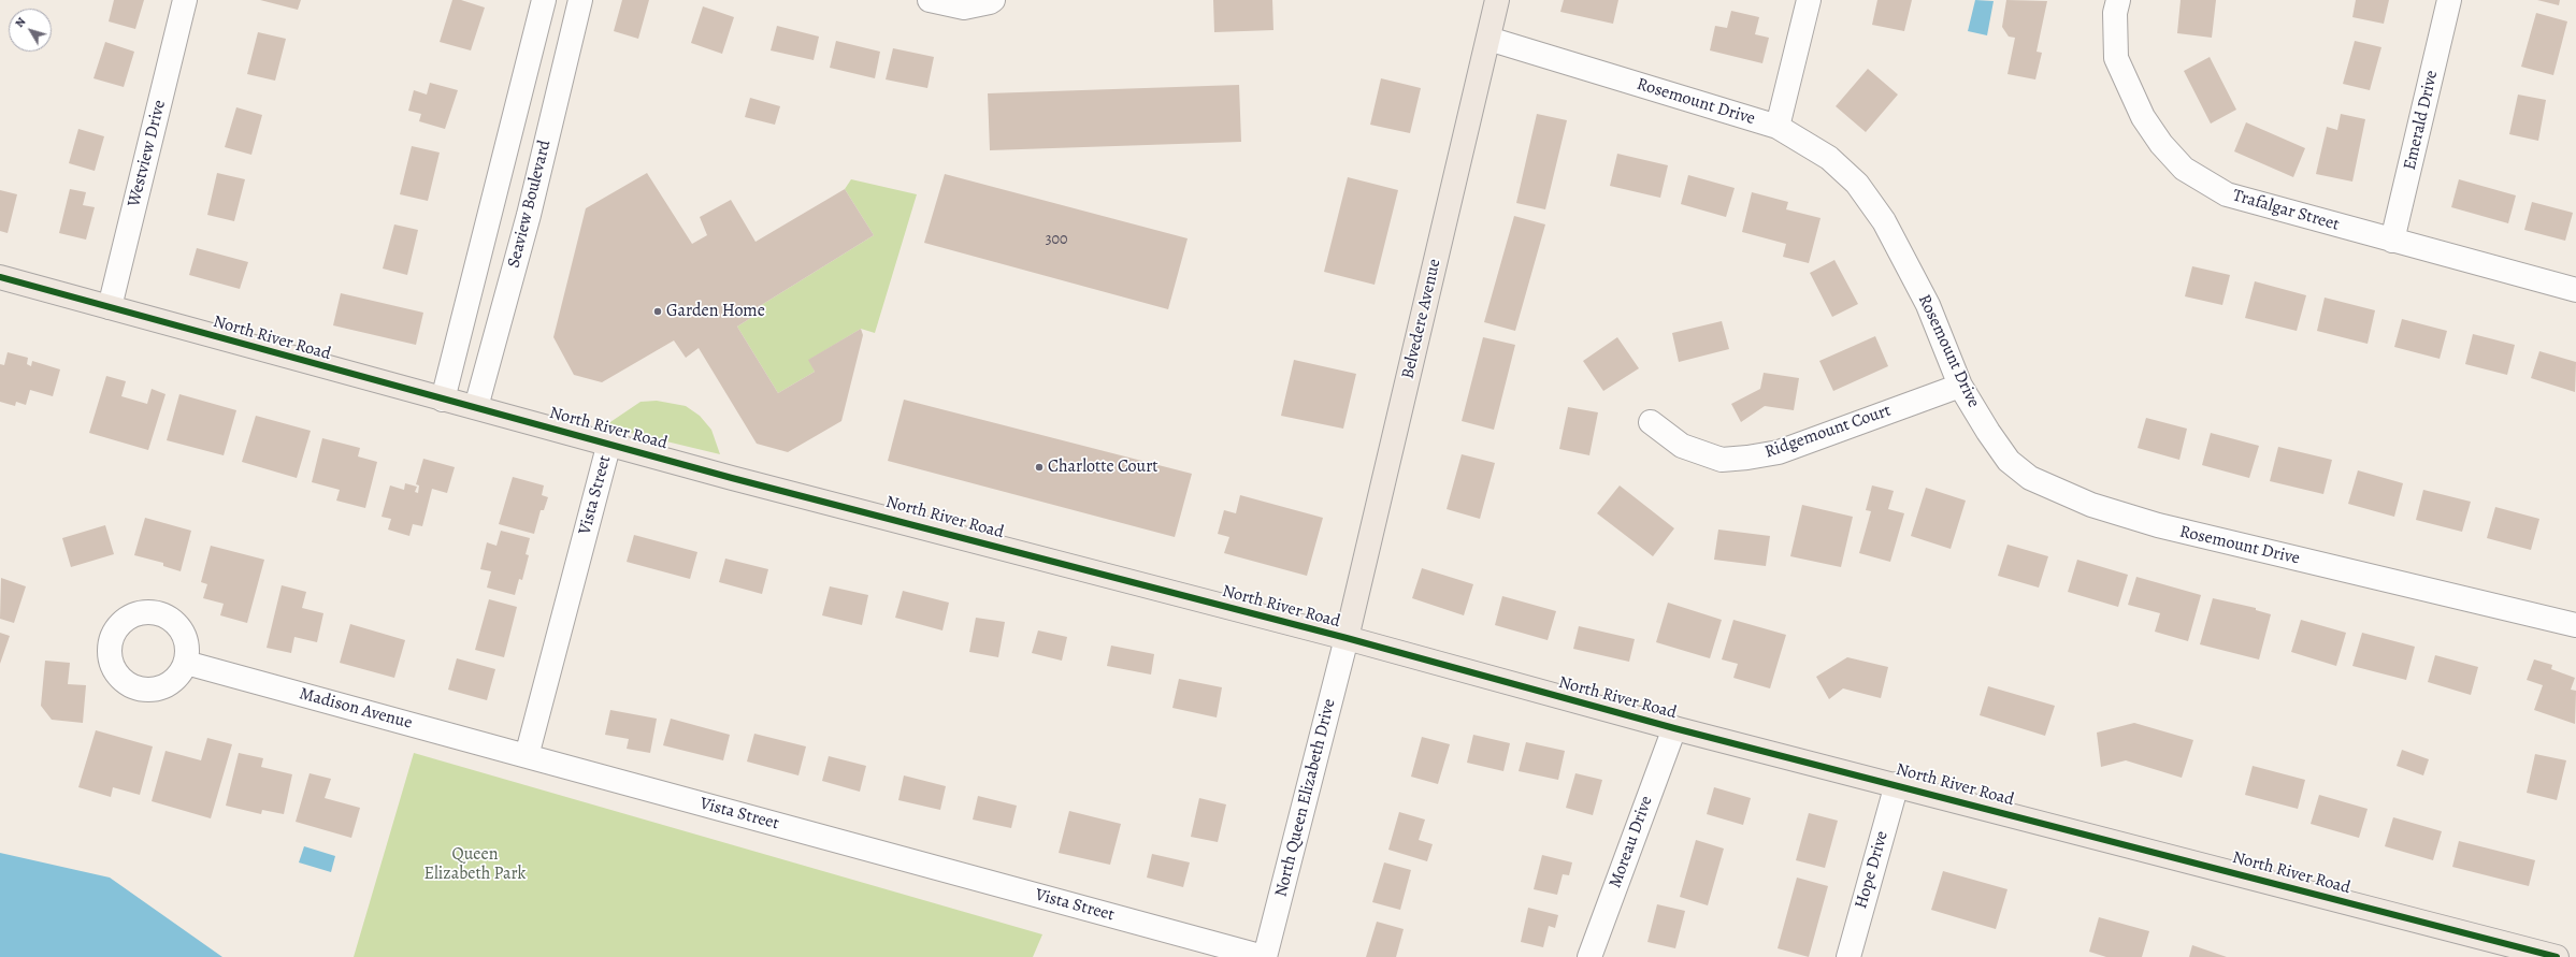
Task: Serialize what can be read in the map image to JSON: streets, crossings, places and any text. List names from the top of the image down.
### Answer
{
  "streets": {
    "main road": ["Belvedere Avenue", "North River Road"],
    "street": [
      "Rosemount Drive",
      "Emerald Drive",
      "Westview Drive",
      "Seaview Boulevard",
      "Trafalgar Street",
      "Ridgemount Court",
      "Vista Street",
      "Madison Avenue",
      "North Queen Elizabeth Drive",
      "Moreau Drive",
      "Hope Drive"
    ]
  },
  "crossings": [
    ["Rosemount Drive", "Belvedere Avenue"],
    ["Rosemount Drive", "Ridgemount Court"],
    ["Emerald Drive", "Trafalgar Street"],
    ["Westview Drive", "North River Road"],
    ["Seaview Boulevard", "North River Road"],
    ["Belvedere Avenue", "North River Road"],
    ["Belvedere Avenue", "North Queen Elizabeth Drive"],
    ["North River Road", "Vista Street"],
    ["North River Road", "North Queen Elizabeth Drive"],
    ["North River Road", "Moreau Drive"],
    ["North River Road", "Hope Drive"],
    ["Vista Street", "Madison Avenue"],
    ["Vista Street", "North Queen Elizabeth Drive"]
  ],
  "parks": ["Queen Elizabeth Park"],
  "places": ["Garden Home", "Charlotte Court"],
  "house_numbers": ["300"],
  "north": "top left"
}
